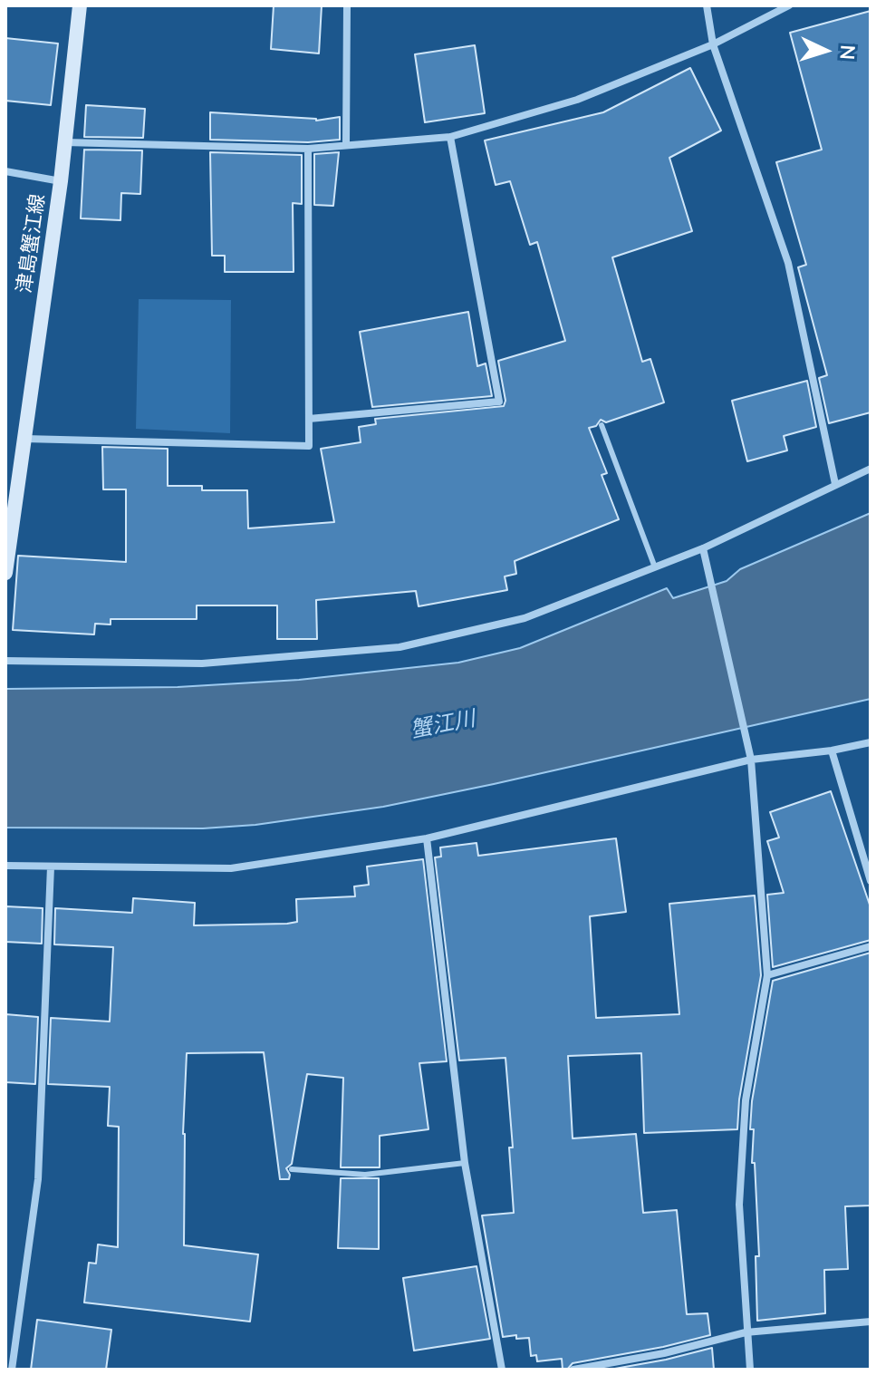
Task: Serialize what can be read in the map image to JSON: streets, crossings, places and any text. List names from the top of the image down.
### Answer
{
  "streets": {
    "main road": ["津島蟹江線"]
  },
  "water": ["蟹江川"],
  "north": "right"
}
